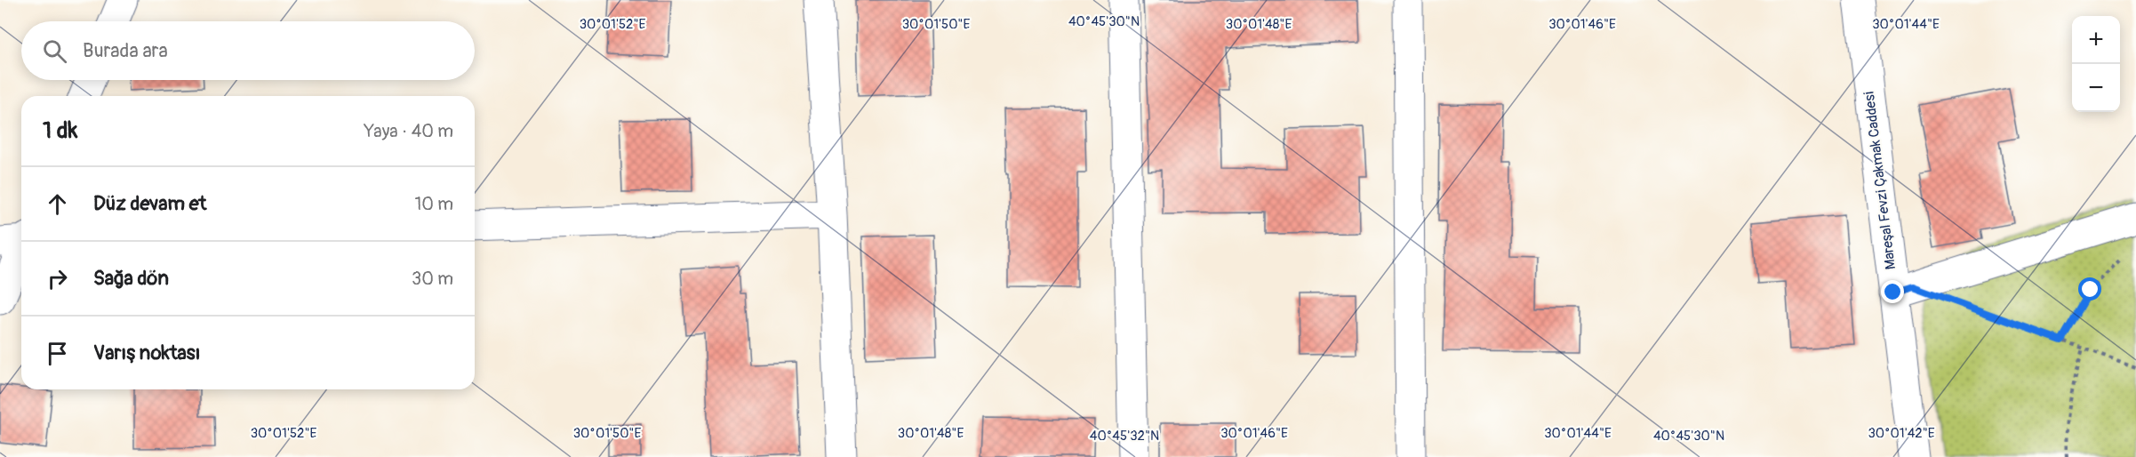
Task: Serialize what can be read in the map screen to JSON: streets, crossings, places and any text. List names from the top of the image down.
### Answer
{
  "streets": {
    "street": ["Mareşal Fevzi Çakmak Caddesi"]
  },
  "page": {
    "map_buttons": ["+", "−"],
    "search": "Burada ara",
    "heading": ["1 dk", "Yaya · 40 m"],
    "list": [
      ["Düz devam et", "10 m"],
      ["Sağa dön", "30 m"],
      "Varış noktası"
    ]
  },
  "coordinates": [
    "40°45'30\"N",
    "30°01'52\"E",
    "30°01'50\"E",
    "30°01'48\"E",
    "30°01'46\"E",
    "30°01'44\"E",
    "30°01'42\"E",
    "40°45'32\"N"
  ]
}
